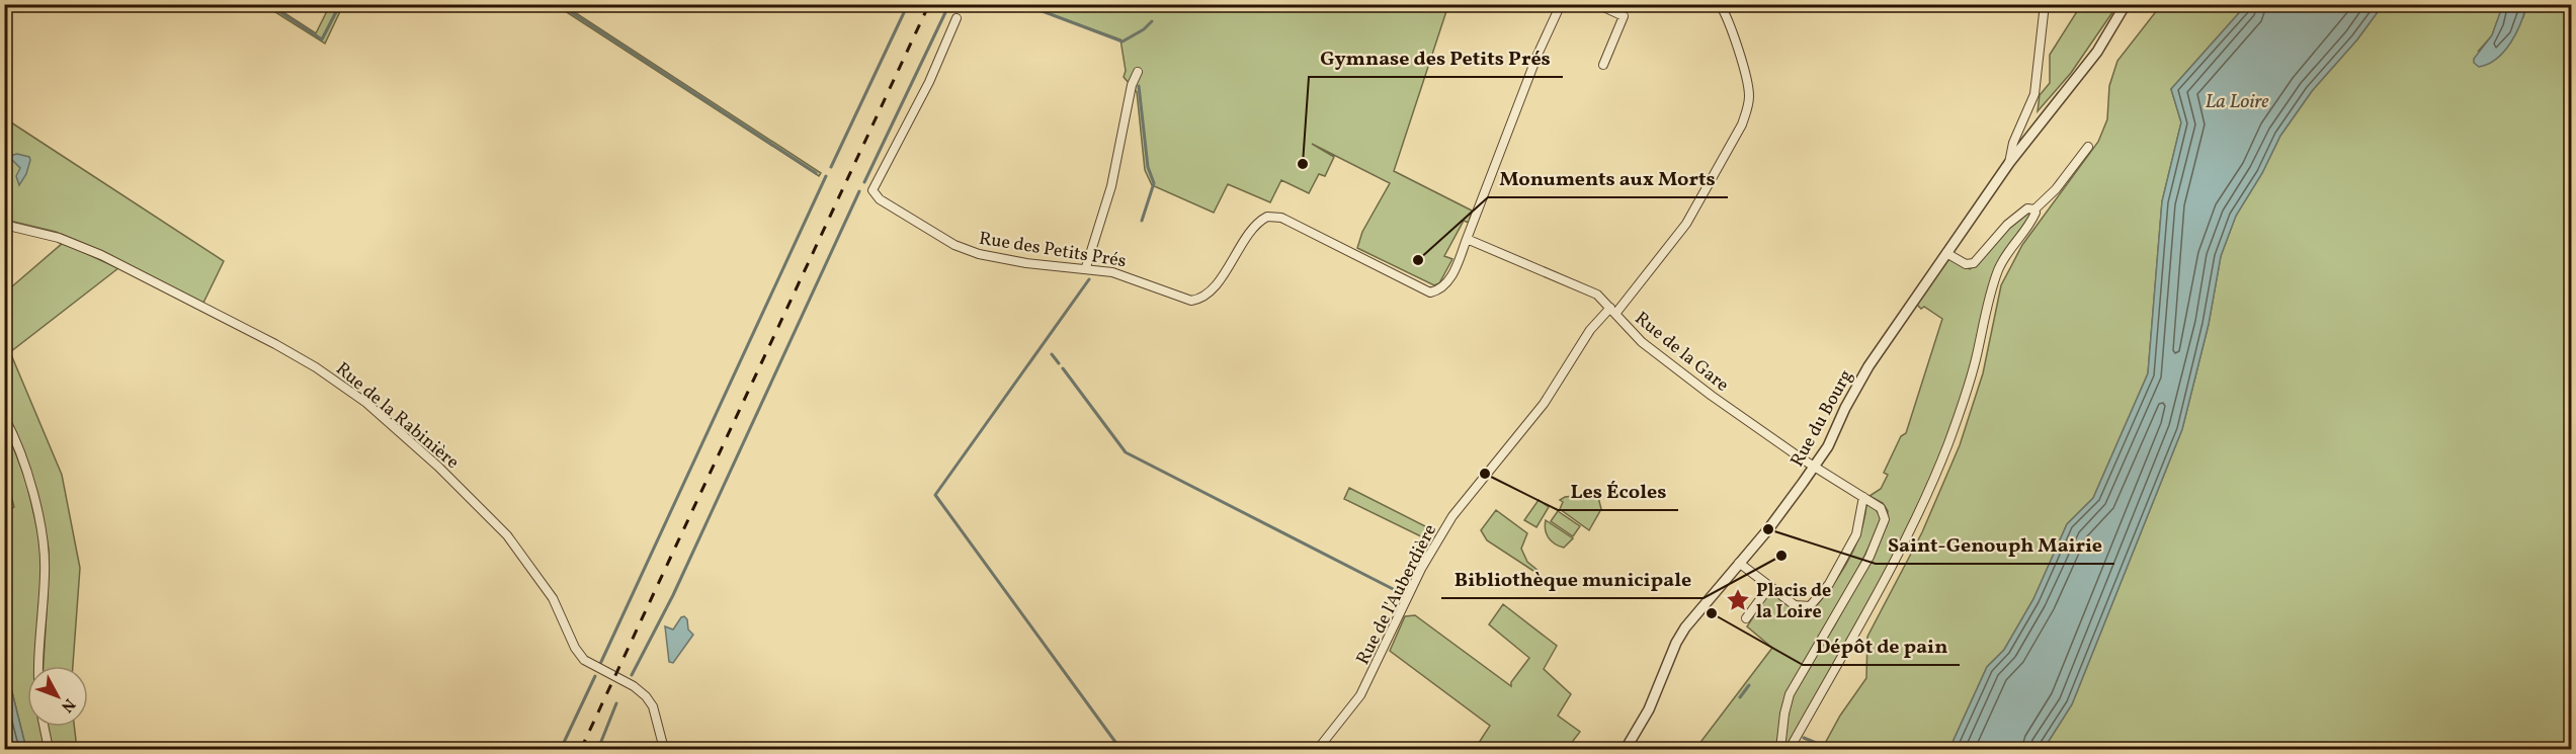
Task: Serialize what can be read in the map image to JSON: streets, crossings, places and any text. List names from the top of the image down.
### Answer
{
  "streets": {
    "street": [
      "Rue des Petits Prés",
      "Rue de la Gare",
      "Rue de la Rabinière",
      "Rue du Bourg",
      "Rue de l'Auberdière"
    ]
  },
  "crossings": [
    ["Rue de la Gare", "Rue du Bourg"],
    ["Rue de la Gare", "Rue de l'Auberdière"]
  ],
  "water": ["La Loire"],
  "places": {
    "other": [
      "Gymnase des Petits Prés",
      "Monuments aux Morts",
      "Les Écoles",
      "Saint-Genouph Mairie",
      "Bibliothèque municipale",
      "Dépôt de pain"
    ],
    "place": ["Placis de la Loire"]
  },
  "north": "bottom right"
}
